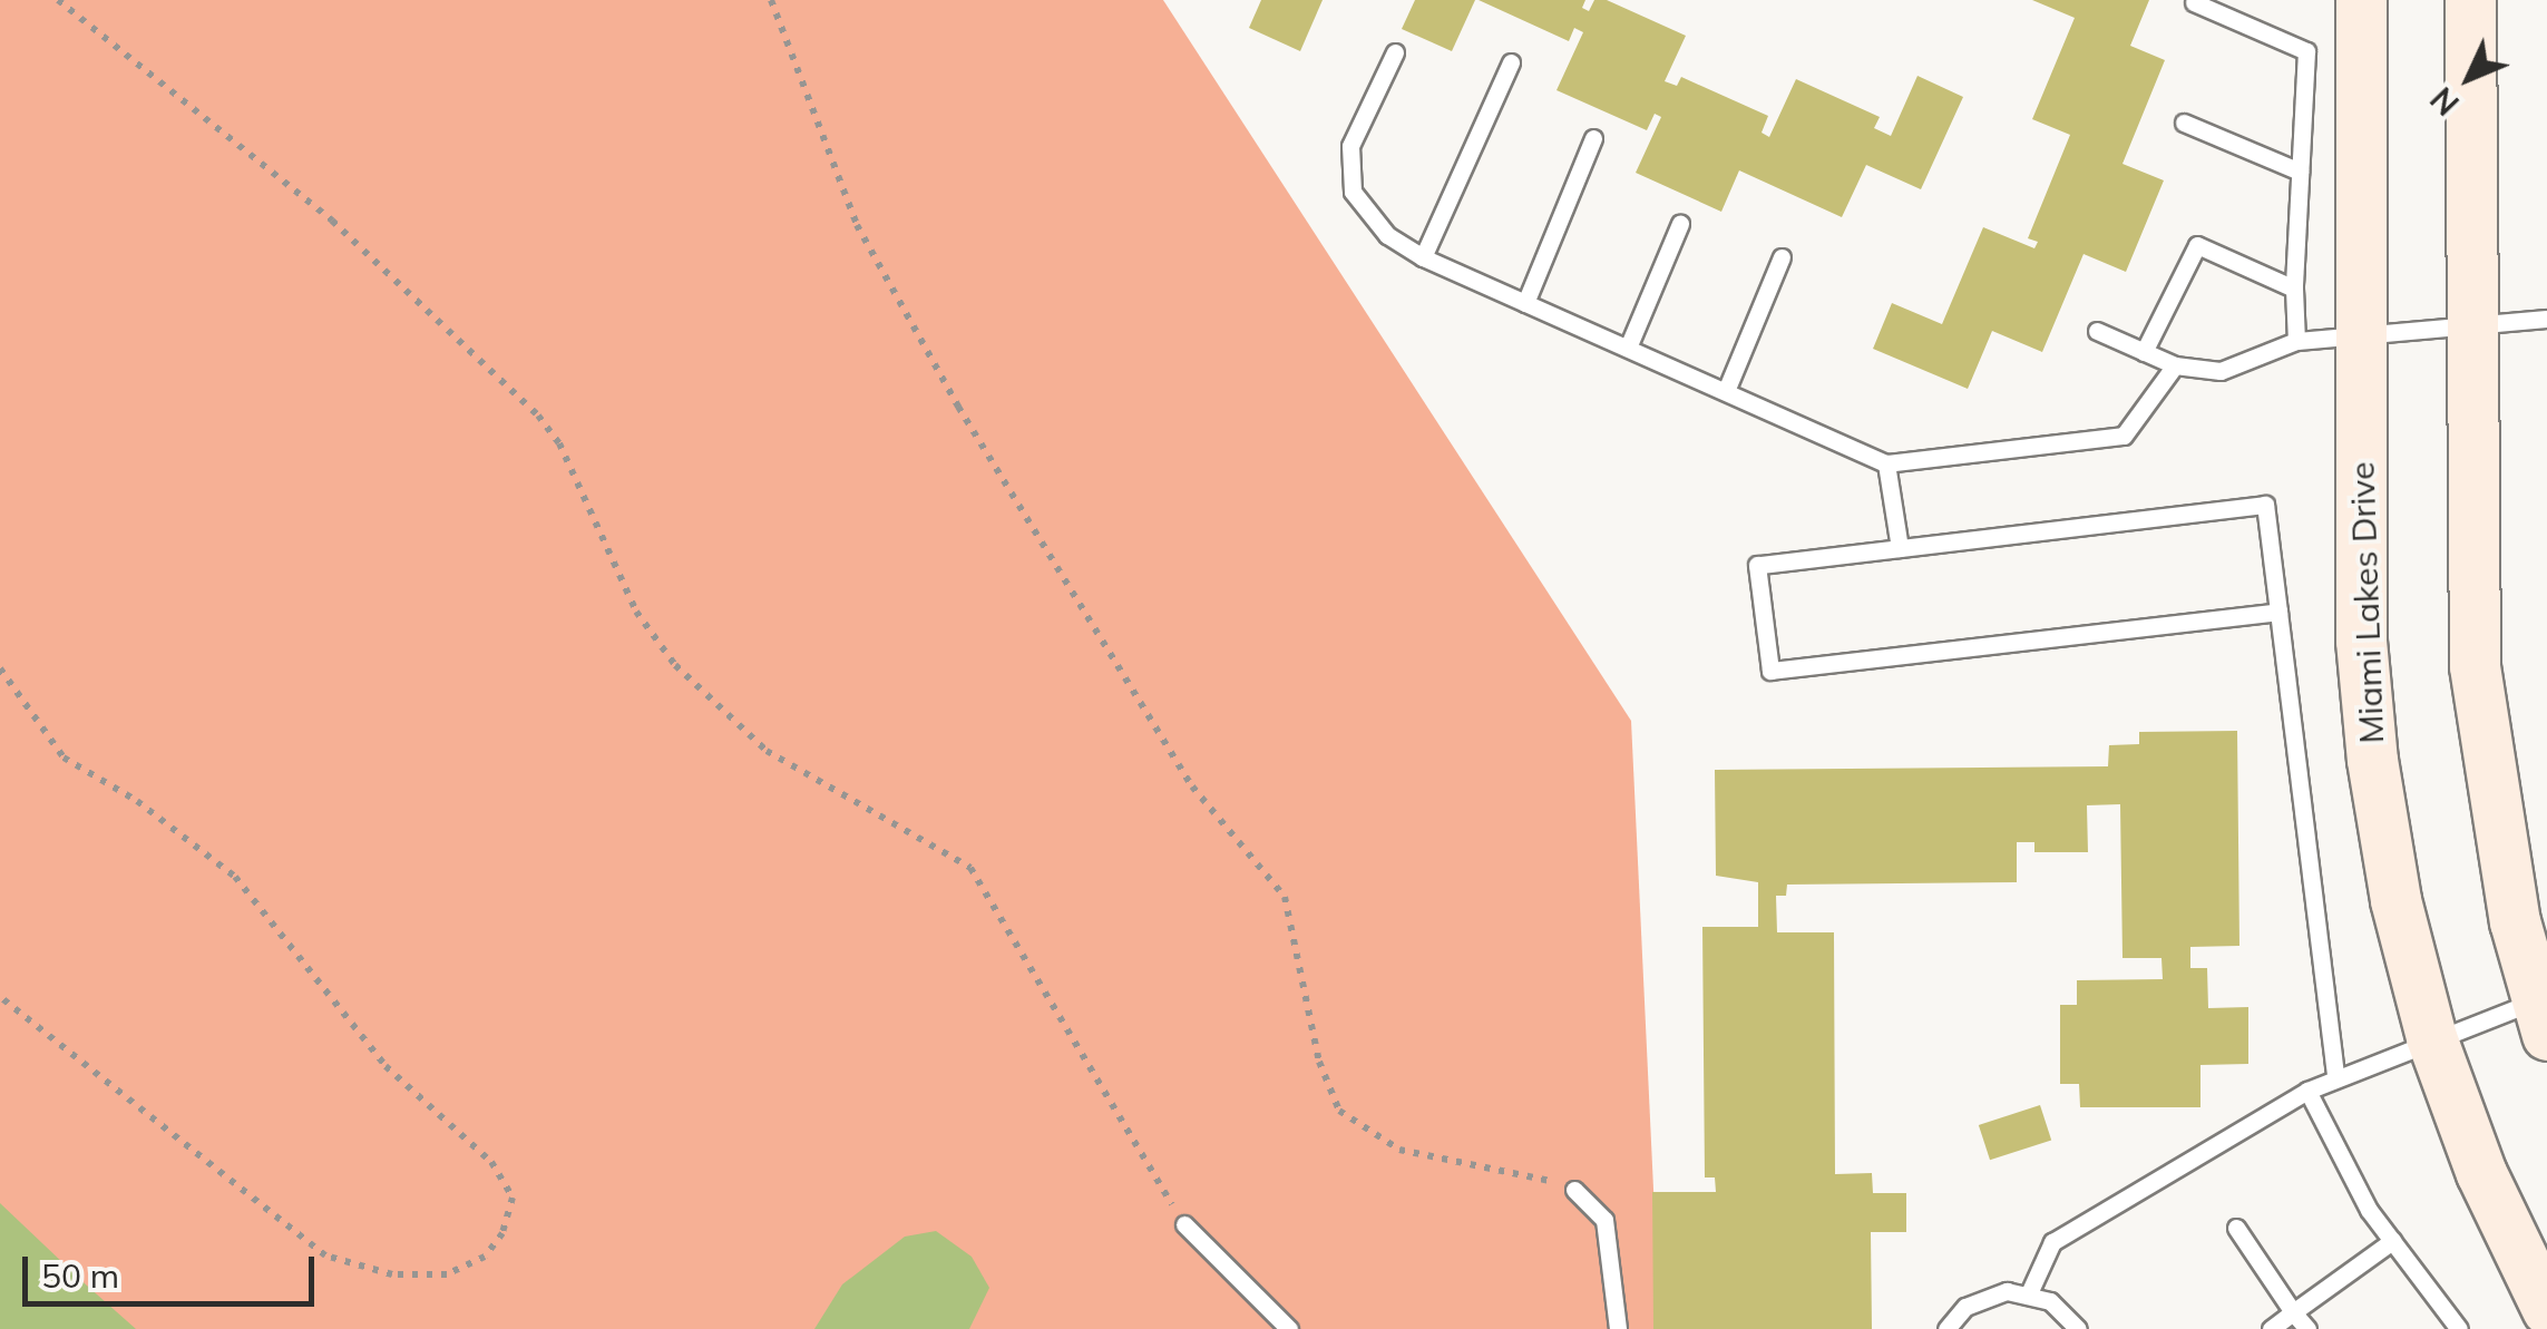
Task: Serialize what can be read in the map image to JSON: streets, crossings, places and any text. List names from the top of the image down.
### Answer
{
  "streets": {
    "main road": ["Miami Lakes Drive"]
  },
  "scale_bar": "50 m",
  "north": "bottom left"
}
